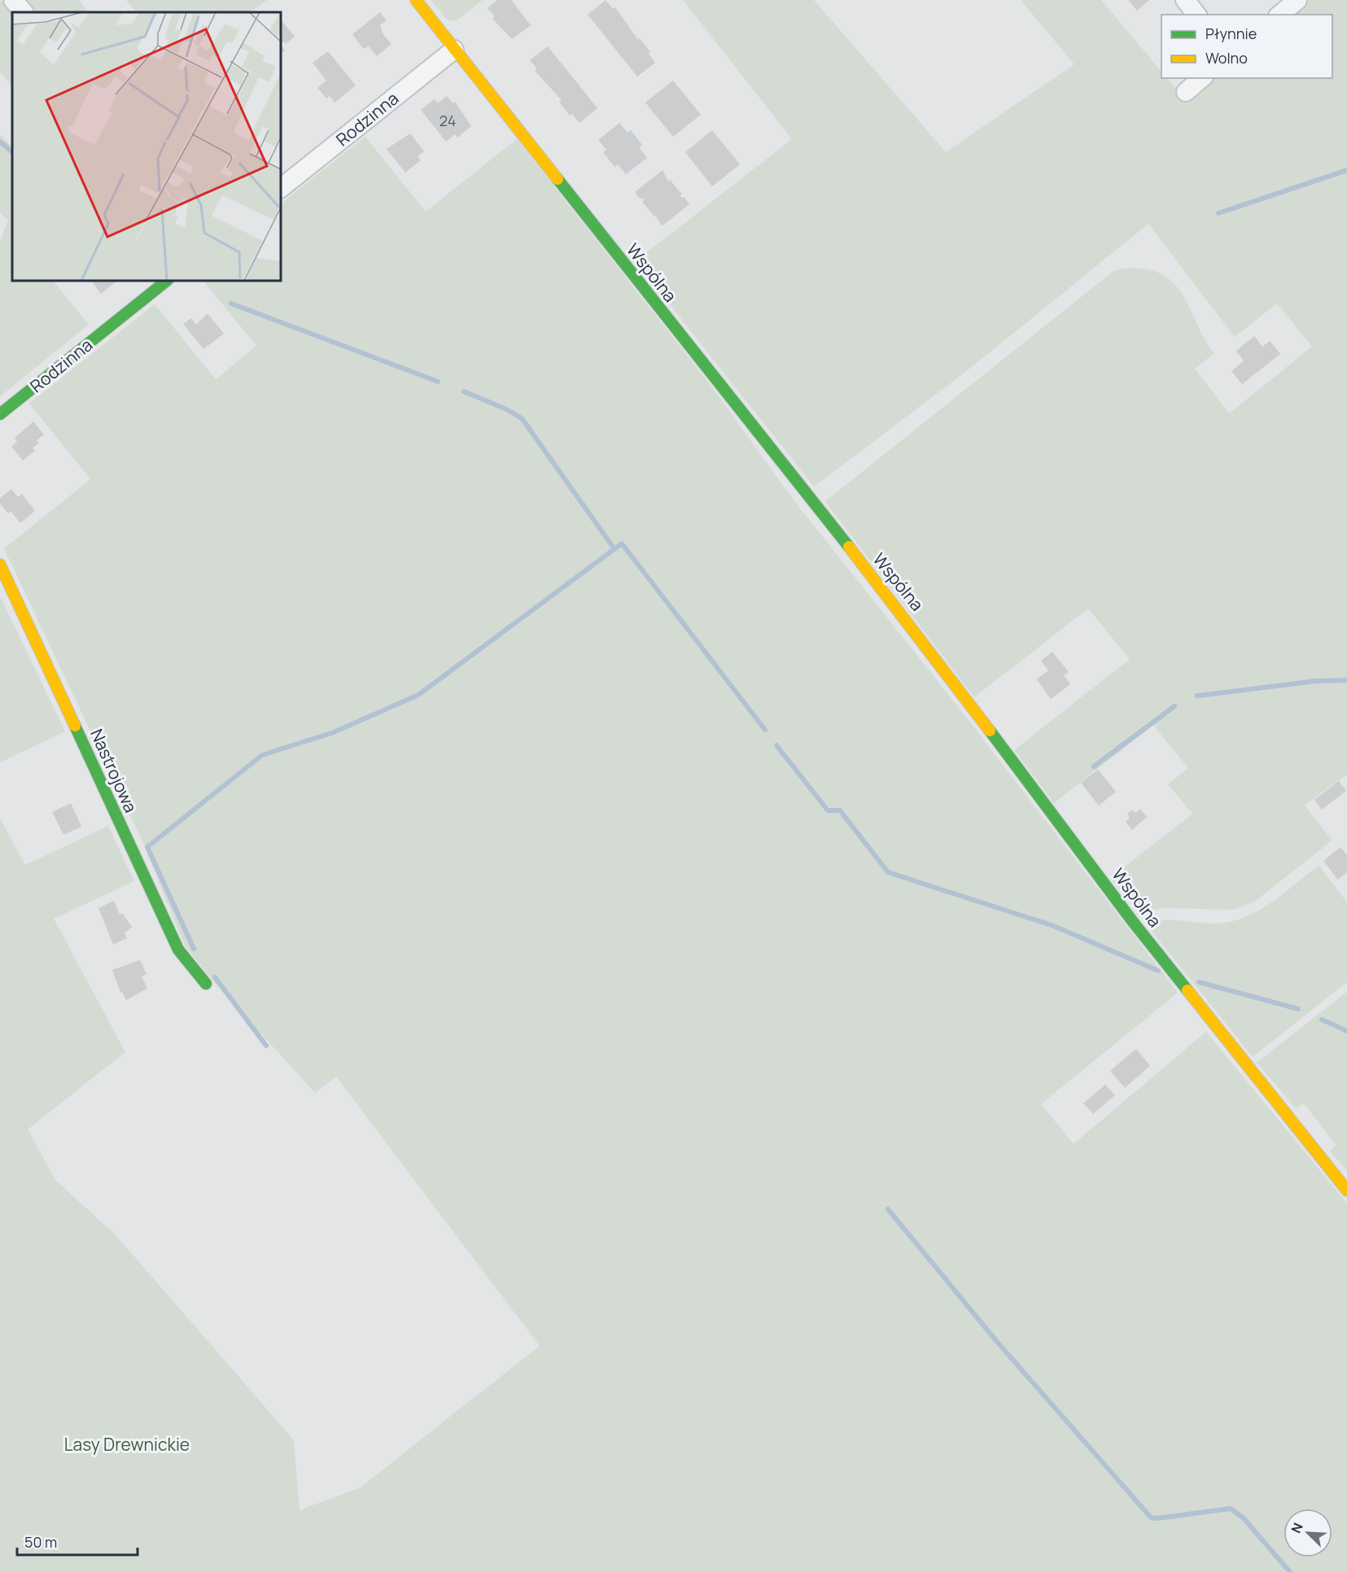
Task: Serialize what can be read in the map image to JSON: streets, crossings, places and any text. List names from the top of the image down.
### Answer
{
  "streets": {
    "street": ["Rodzinna", "Wspólna", "Nastrojowa"]
  },
  "crossings": [
    ["Rodzinna", "Wspólna"]
  ],
  "parks": ["Lasy Drewnickie"],
  "house_numbers": ["24"],
  "legend": ["Płynnie", "Wolno"],
  "scale_bar": "50 m",
  "north": "top left"
}
